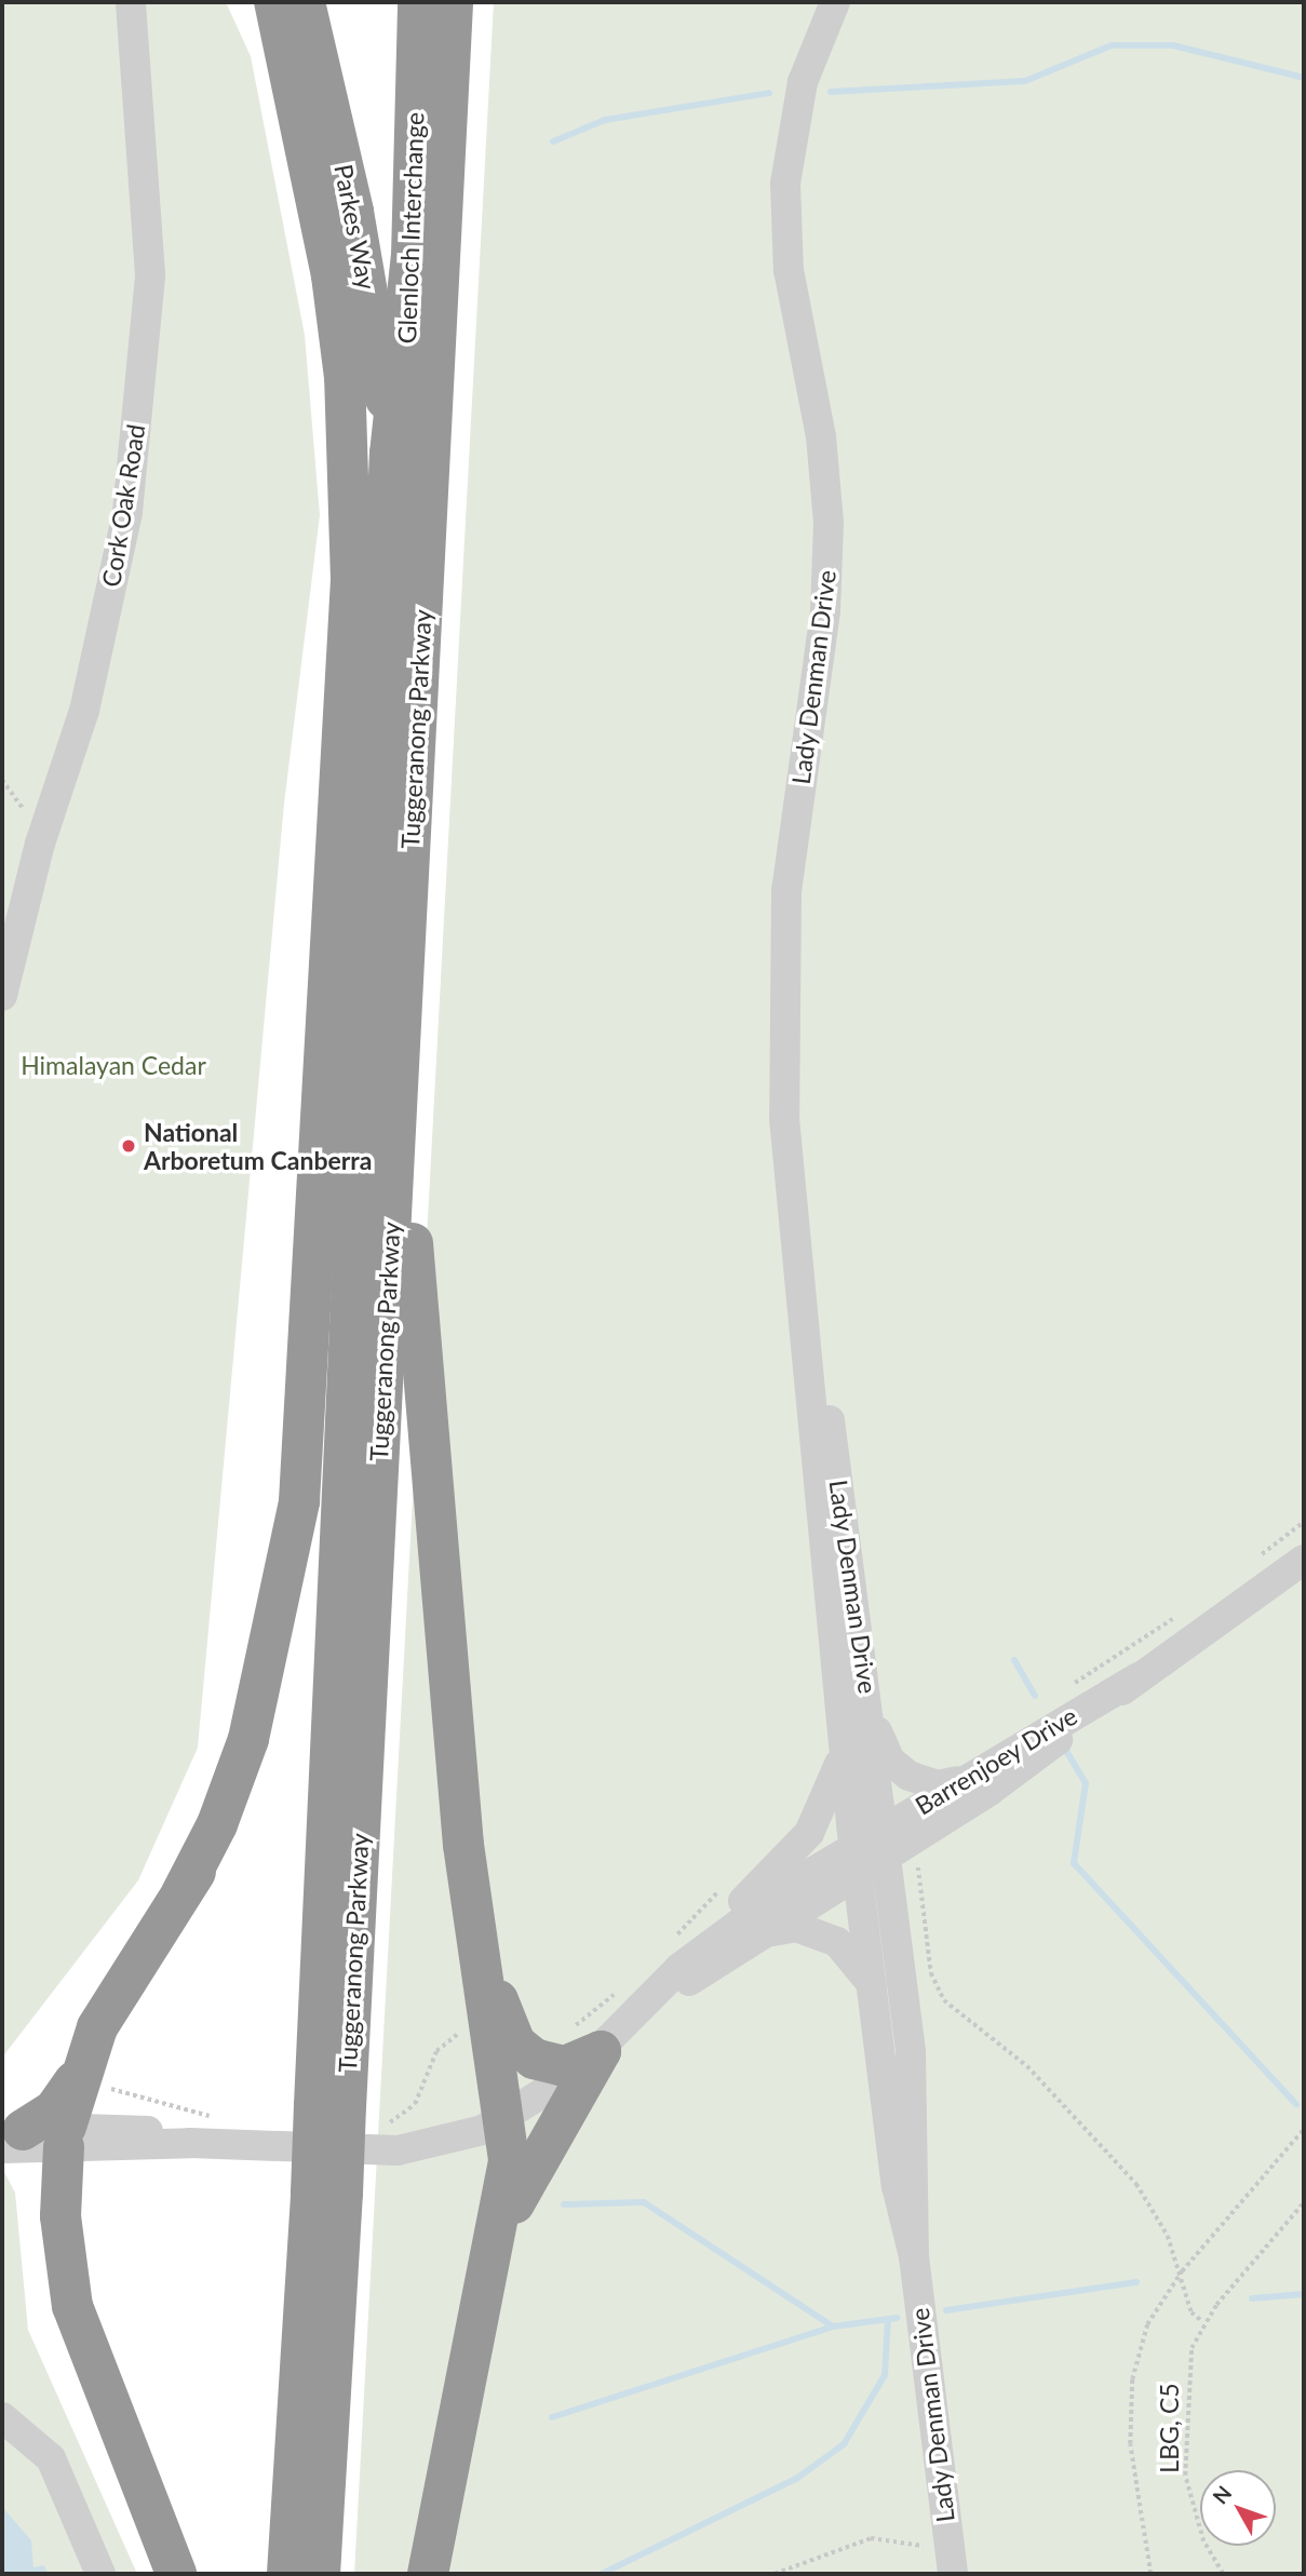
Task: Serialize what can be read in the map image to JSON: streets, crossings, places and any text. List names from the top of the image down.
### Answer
{
  "streets": {
    "highway": ["Parkes Way", "Glenloch Interchange", "Tuggeranong Parkway"],
    "street": ["Cork Oak Road", "Lady Denman Drive", "Barrenjoey Drive"],
    "path": ["LBG, C5"]
  },
  "crossings": [
    ["Parkes Way", "Glenloch Interchange"],
    ["Parkes Way", "Tuggeranong Parkway"],
    ["Glenloch Interchange", "Tuggeranong Parkway"],
    ["Lady Denman Drive", "Barrenjoey Drive"]
  ],
  "parks": ["Himalayan Cedar"],
  "places": ["National Arboretum Canberra"],
  "north": "top left"
}
